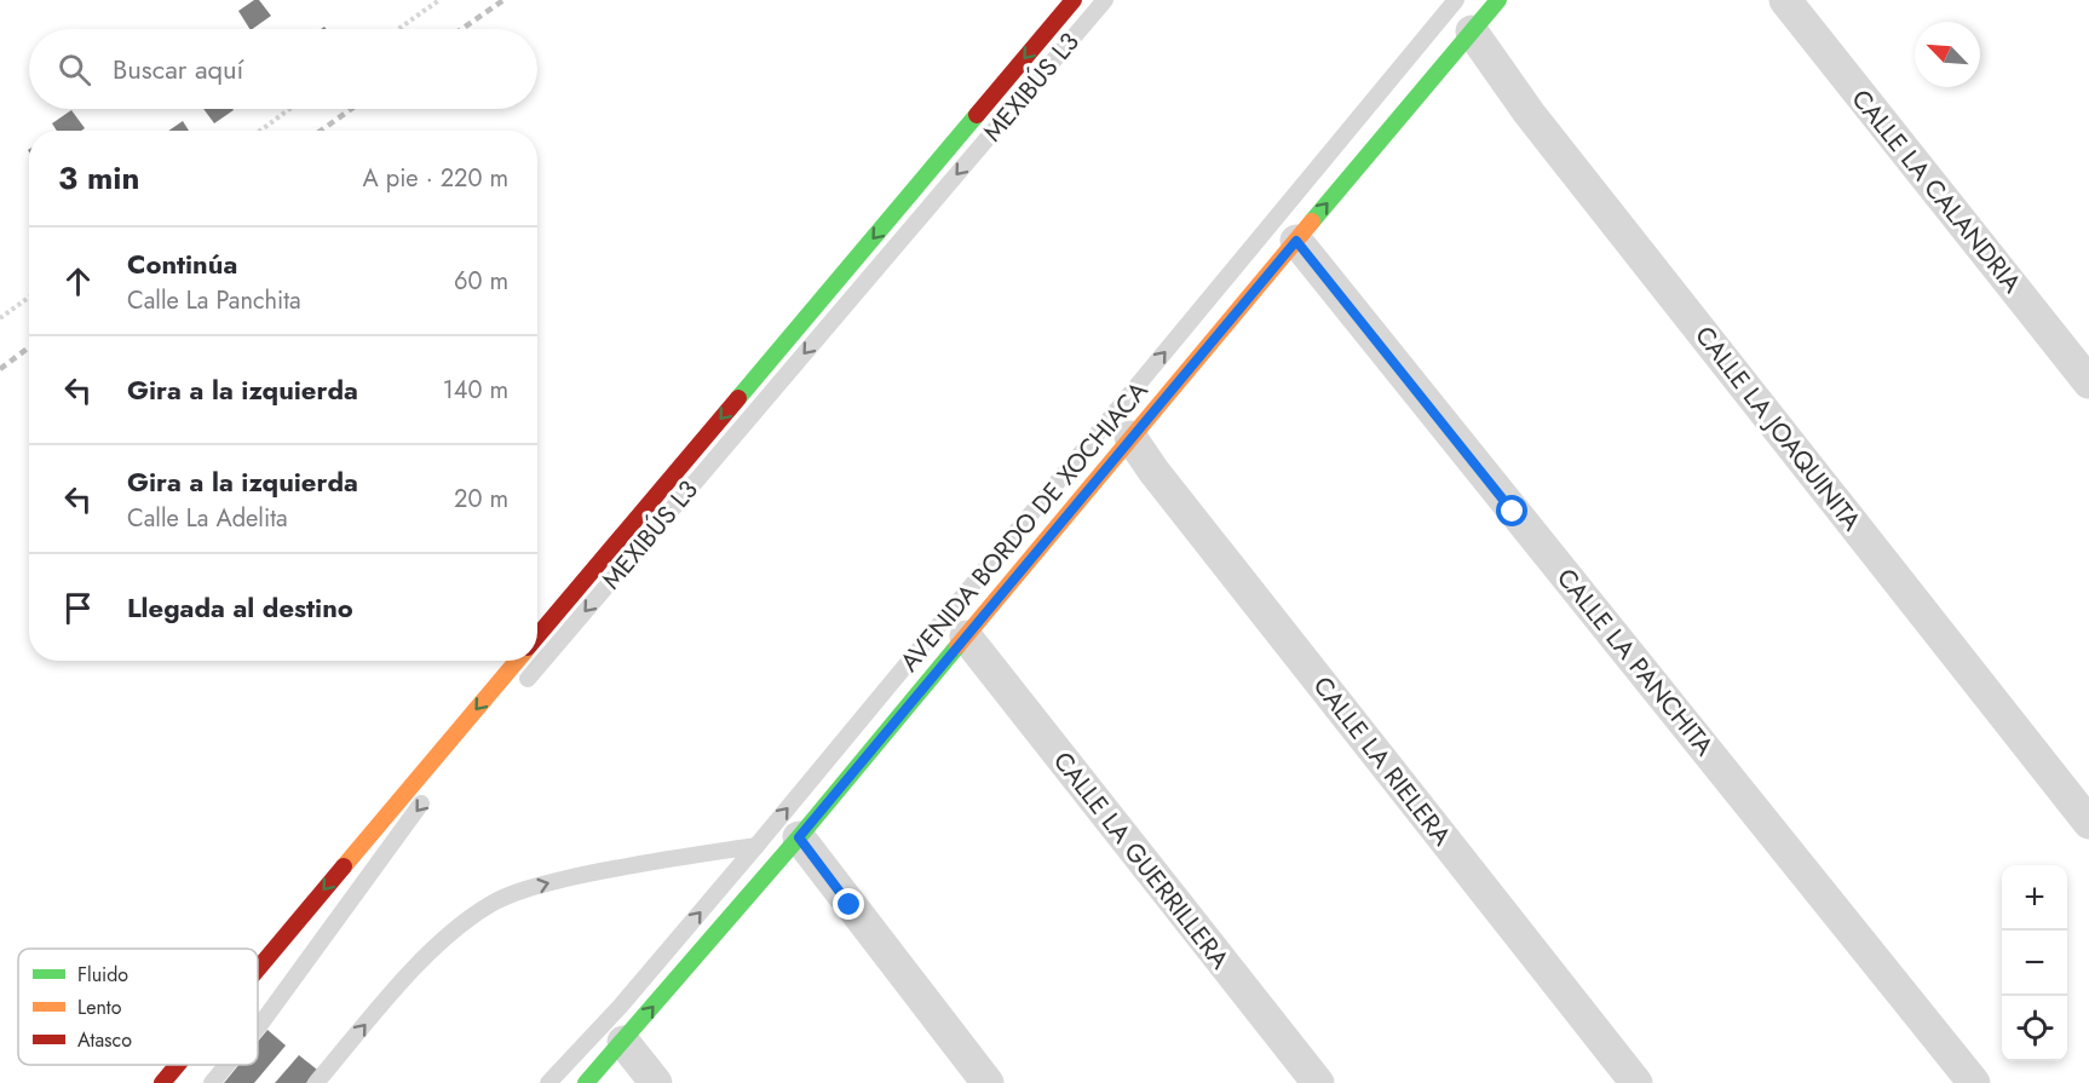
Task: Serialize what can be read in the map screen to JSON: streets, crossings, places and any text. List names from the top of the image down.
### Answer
{
  "streets": {
    "main road": ["AVENIDA BORDO DE XOCHIACA"],
    "street": [
      "CALLE LA CALANDRIA",
      "CALLE LA JOAQUINITA",
      "CALLE LA PANCHITA",
      "CALLE LA RIELERA",
      "CALLE LA GUERRILLERA"
    ],
    "lane": ["MEXIBÚS L3"]
  },
  "crossings": [
    ["CALLE LA JOAQUINITA", "AVENIDA BORDO DE XOCHIACA"],
    ["AVENIDA BORDO DE XOCHIACA", "CALLE LA PANCHITA"],
    ["AVENIDA BORDO DE XOCHIACA", "CALLE LA RIELERA"],
    ["AVENIDA BORDO DE XOCHIACA", "CALLE LA GUERRILLERA"]
  ],
  "one_way": ["MEXIBÚS L3", "AVENIDA BORDO DE XOCHIACA"],
  "legend": ["Fluido", "Lento", "Atasco"],
  "north": "top left",
  "page": {
    "search": "Buscar aquí",
    "heading": ["3 min", "A pie · 220 m"],
    "list": [
      ["Continúa", "Calle La Panchita", "60 m"],
      ["Gira a la izquierda", "140 m"],
      ["Gira a la izquierda", "Calle La Adelita", "20 m"],
      "Llegada al destino"
    ],
    "map_buttons": ["+", "−"]
  }
}
